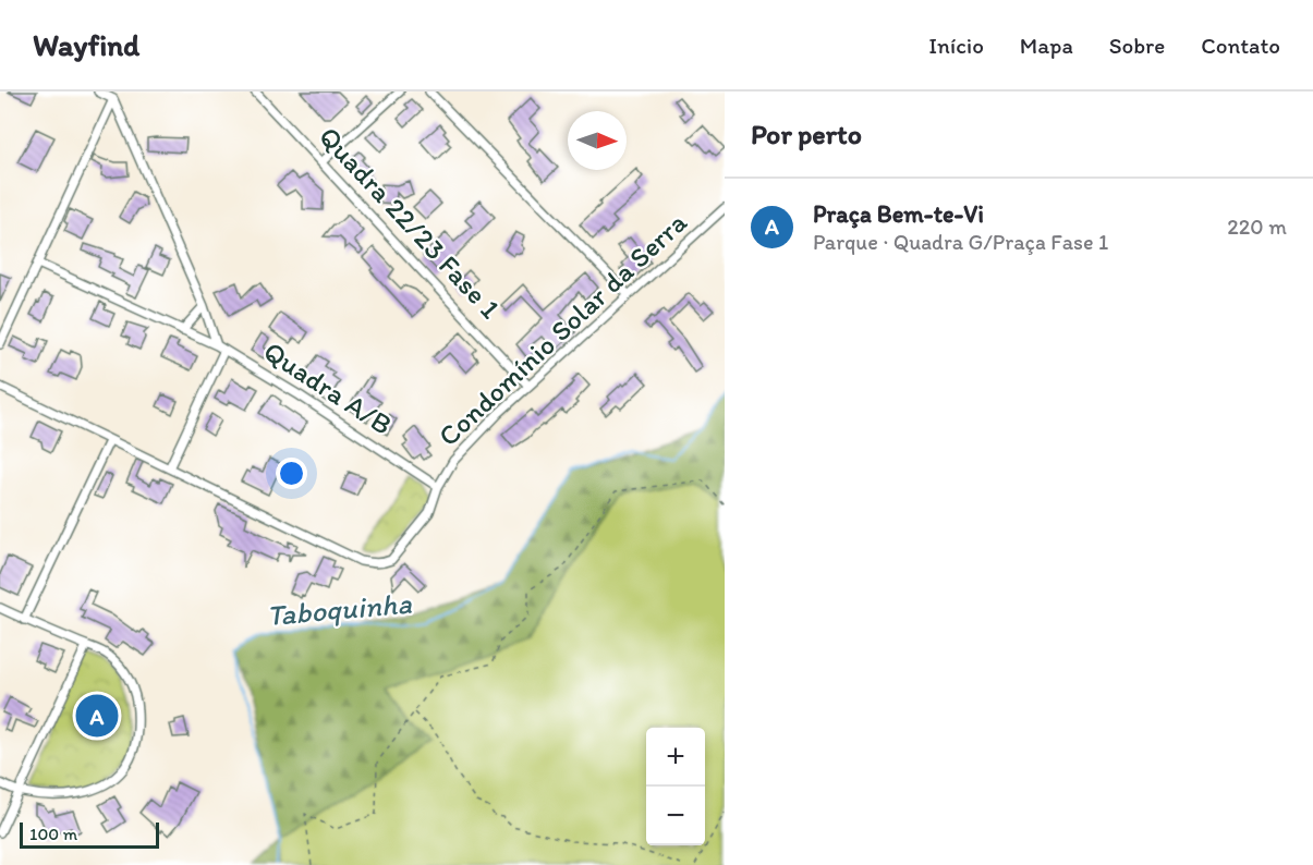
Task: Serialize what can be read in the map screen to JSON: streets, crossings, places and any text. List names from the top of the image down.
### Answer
{
  "streets": {
    "street": ["Quadra 22/23 Fase 1", "Condomínio Solar da Serra", "Quadra A/B"]
  },
  "crossings": [
    ["Quadra 22/23 Fase 1", "Condomínio Solar da Serra"],
    ["Condomínio Solar da Serra", "Quadra A/B"]
  ],
  "water": ["Taboquinha"],
  "scale_bar": "100 m",
  "north": "right",
  "page": {
    "header": "Wayfind",
    "nav": [
      "Início",
      "Mapa",
      "Sobre",
      "Contato"
    ],
    "heading": "Por perto",
    "list": [
      {
        "mark": "A",
        "name": "Praça Bem-te-Vi",
        "note": "Parque · Quadra G/Praça Fase 1",
        "value": "220 m"
      }
    ],
    "pins": "A",
    "map_buttons": ["+", "−"],
    "scale": "100 m"
  }
}
